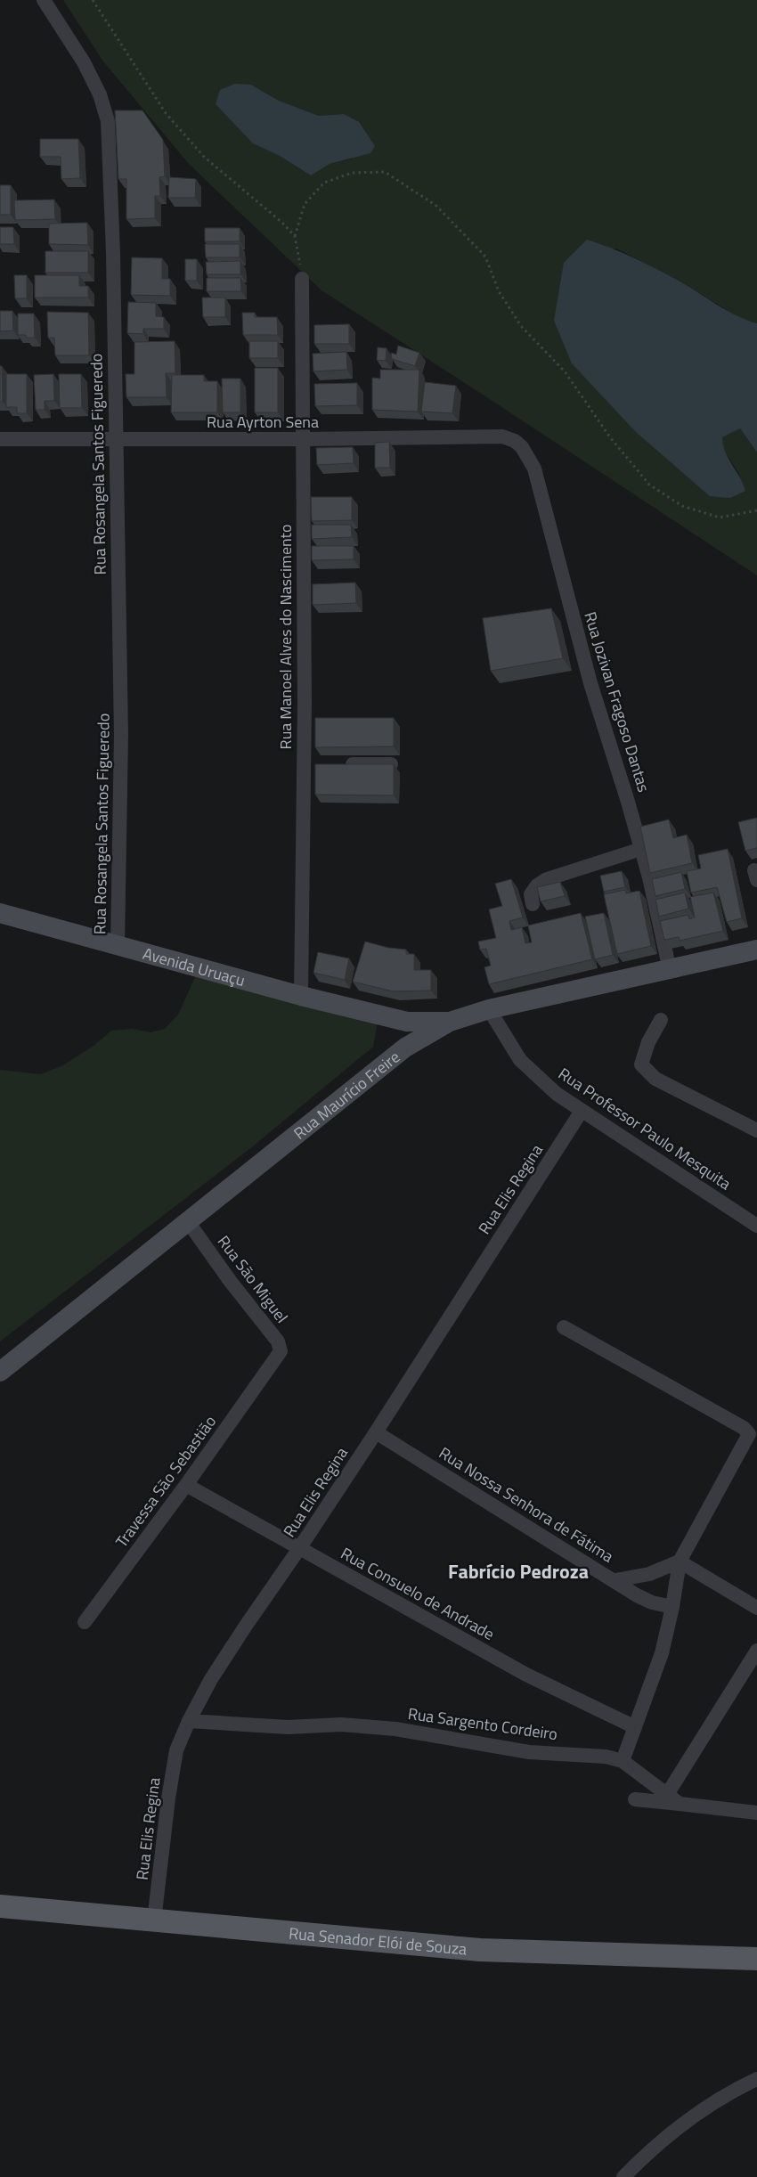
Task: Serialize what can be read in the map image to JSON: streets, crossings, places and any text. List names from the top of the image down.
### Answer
{
  "streets": {
    "main road": ["Rua Senador Elói de Souza"],
    "street": [
      "Rua Ayrton Sena",
      "Rua Rosangela Santos Figueredo",
      "Rua Manoel Alves do Nascimento",
      "Rua Jozivan Fragoso Dantas",
      "Avenida Uruaçu",
      "Rua Maurício Freire",
      "Rua Professor Paulo Mesquita",
      "Rua Elis Regina",
      "Rua São Miguel",
      "Travessa São Sebastião",
      "Rua Nossa Senhora de Fátima",
      "Rua Consuelo de Andrade",
      "Rua Sargento Cordeiro"
    ]
  },
  "crossings": [
    ["Rua Ayrton Sena", "Rua Rosangela Santos Figueredo"],
    ["Rua Ayrton Sena", "Rua Manoel Alves do Nascimento"],
    ["Rua Ayrton Sena", "Rua Jozivan Fragoso Dantas"],
    ["Rua Rosangela Santos Figueredo", "Avenida Uruaçu"],
    ["Rua Manoel Alves do Nascimento", "Avenida Uruaçu"],
    ["Rua Jozivan Fragoso Dantas", "Rua Maurício Freire"],
    ["Avenida Uruaçu", "Rua Maurício Freire"],
    ["Rua Maurício Freire", "Rua Professor Paulo Mesquita"],
    ["Rua Maurício Freire", "Rua São Miguel"],
    ["Rua Professor Paulo Mesquita", "Rua Elis Regina"],
    ["Rua Elis Regina", "Rua Nossa Senhora de Fátima"],
    ["Rua Elis Regina", "Rua Consuelo de Andrade"],
    ["Rua Elis Regina", "Rua Sargento Cordeiro"],
    ["Rua Elis Regina", "Rua Senador Elói de Souza"],
    ["Rua São Miguel", "Travessa São Sebastião"],
    ["Travessa São Sebastião", "Rua Consuelo de Andrade"]
  ],
  "districts": ["Fabrício Pedroza"]
}
